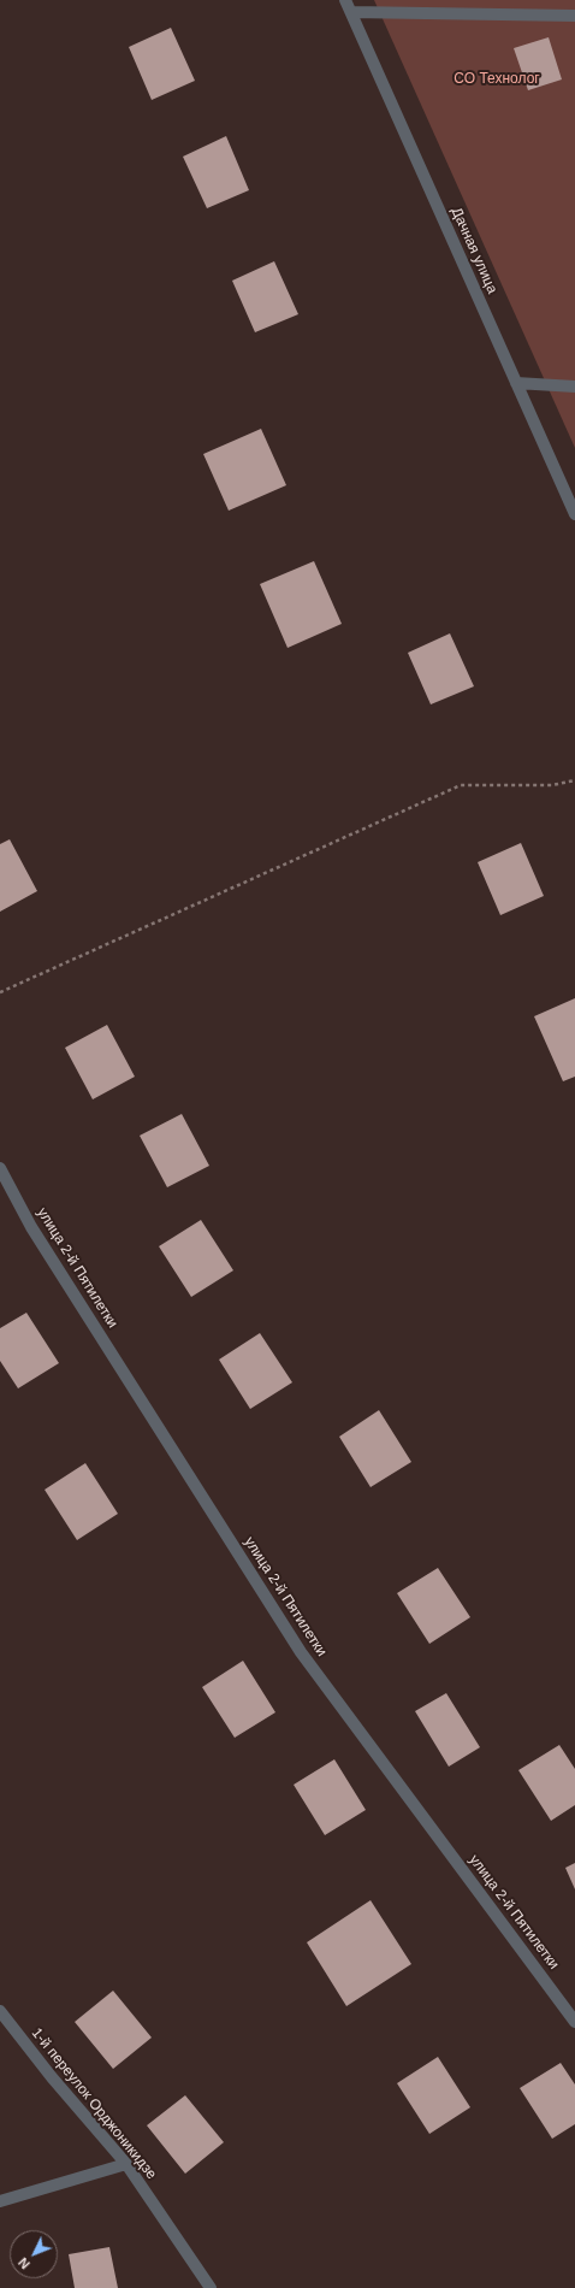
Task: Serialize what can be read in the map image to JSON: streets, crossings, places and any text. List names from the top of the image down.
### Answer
{
  "streets": {
    "street": ["Дачная улица", "улица 2-й Пятилетки", "1-й переулок Орджоникидзе"]
  },
  "parks": ["СО Технолог"],
  "north": "bottom left"
}
